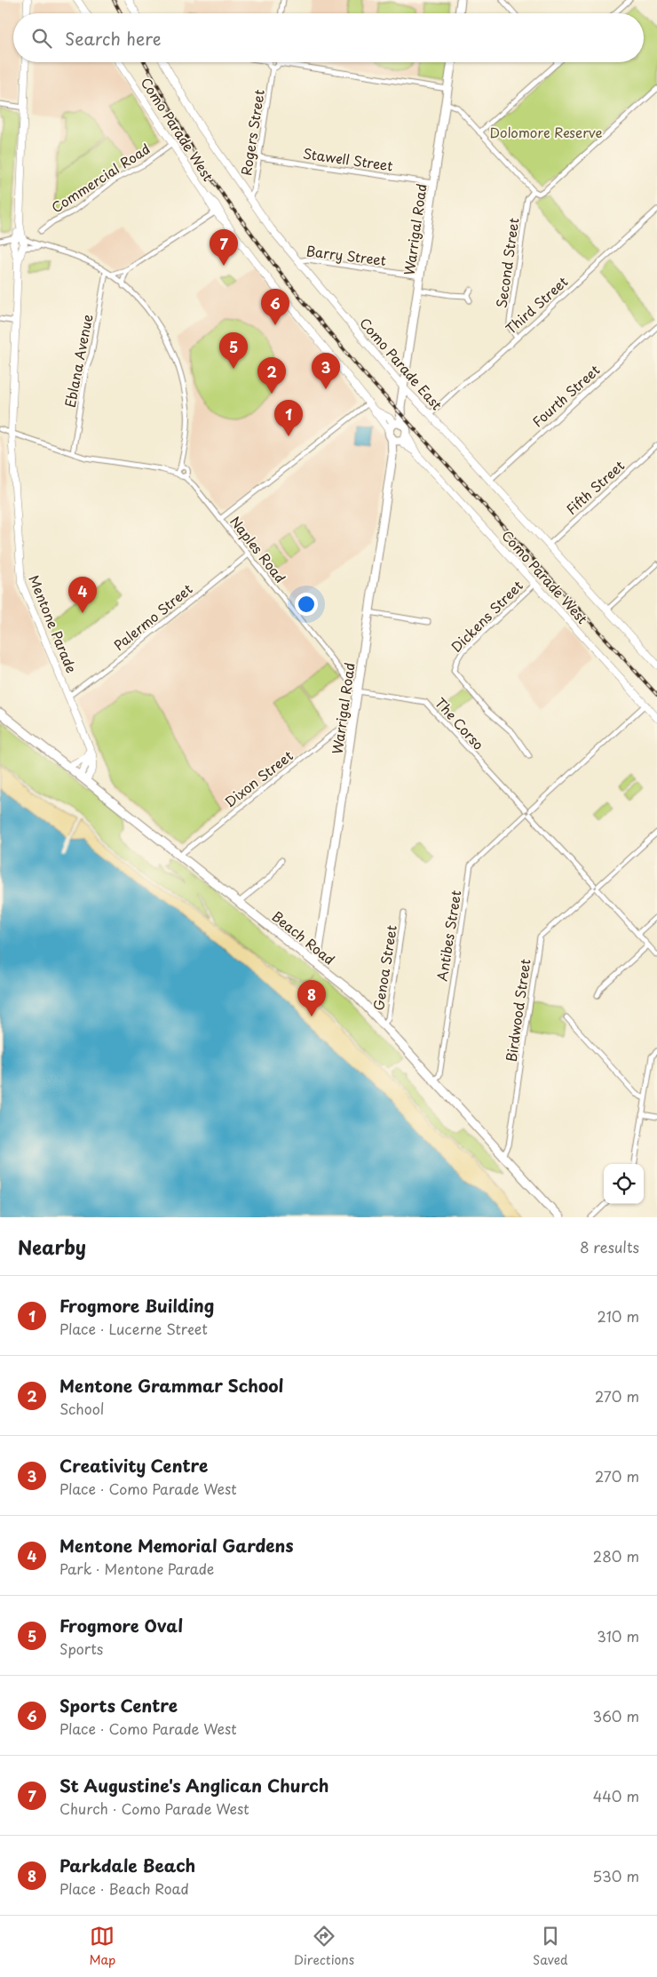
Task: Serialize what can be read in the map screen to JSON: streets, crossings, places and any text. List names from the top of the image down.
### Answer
{
  "streets": {
    "main road": ["Warrigal Road", "Beach Road"],
    "street": [
      "Como Parade West",
      "Rogers Street",
      "Stawell Street",
      "Commercial Road",
      "Barry Street",
      "Second Street",
      "Third Street",
      "Eblana Avenue",
      "Como Parade East",
      "Fourth Street",
      "Fifth Street",
      "Naples Road",
      "Dickens Street",
      "Palermo Street",
      "Mentone Parade",
      "The Corso",
      "Dixon Street",
      "Antibes Street",
      "Genoa Street",
      "Birdwood Street"
    ]
  },
  "crossings": [
    ["Como Parade West", "Commercial Road"],
    ["Como Parade West", "Warrigal Road"],
    ["Como Parade West", "Dickens Street"],
    ["Como Parade West", "Antibes Street"],
    ["Rogers Street", "Stawell Street"],
    ["Rogers Street", "Como Parade East"],
    ["Stawell Street", "Warrigal Road"],
    ["Warrigal Road", "Barry Street"],
    ["Warrigal Road", "Como Parade East"],
    ["Warrigal Road", "Naples Road"],
    ["Warrigal Road", "The Corso"],
    ["Warrigal Road", "Dixon Street"],
    ["Warrigal Road", "Beach Road"],
    ["Barry Street", "Como Parade East"],
    ["Second Street", "Third Street"],
    ["Third Street", "Como Parade East"],
    ["Eblana Avenue", "Naples Road"],
    ["Como Parade East", "Fourth Street"],
    ["Como Parade East", "Fifth Street"],
    ["Naples Road", "Palermo Street"],
    ["Naples Road", "Mentone Parade"],
    ["Naples Road", "The Corso"],
    ["Palermo Street", "Mentone Parade"],
    ["Mentone Parade", "Beach Road"],
    ["The Corso", "Antibes Street"],
    ["The Corso", "Birdwood Street"],
    ["Dixon Street", "Beach Road"],
    ["Antibes Street", "Beach Road"],
    ["Beach Road", "Genoa Street"],
    ["Beach Road", "Birdwood Street"]
  ],
  "parks": ["Dolomore Reserve"],
  "page": {
    "search": "Search here",
    "pins": [
      "7",
      "6",
      "5",
      "3",
      "2",
      "1",
      "4",
      "8"
    ],
    "heading": ["Nearby", "8 results"],
    "list": [
      {
        "mark": "1",
        "name": "Frogmore Building",
        "note": "Place · Lucerne Street",
        "value": "210 m"
      },
      {
        "mark": "2",
        "name": "Mentone Grammar School",
        "note": "School",
        "value": "270 m"
      },
      {
        "mark": "3",
        "name": "Creativity Centre",
        "note": "Place · Como Parade West",
        "value": "270 m"
      },
      {
        "mark": "4",
        "name": "Mentone Memorial Gardens",
        "note": "Park · Mentone Parade",
        "value": "280 m"
      },
      {
        "mark": "5",
        "name": "Frogmore Oval",
        "note": "Sports",
        "value": "310 m"
      },
      {
        "mark": "6",
        "name": "Sports Centre",
        "note": "Place · Como Parade West",
        "value": "360 m"
      },
      {
        "mark": "7",
        "name": "St Augustine's Anglican Church",
        "note": "Church · Como Parade West",
        "value": "440 m"
      },
      {
        "mark": "8",
        "name": "Parkdale Beach",
        "note": "Place · Beach Road",
        "value": "530 m"
      }
    ],
    "nav": ["Map", "Directions", "Saved"]
  }
}
